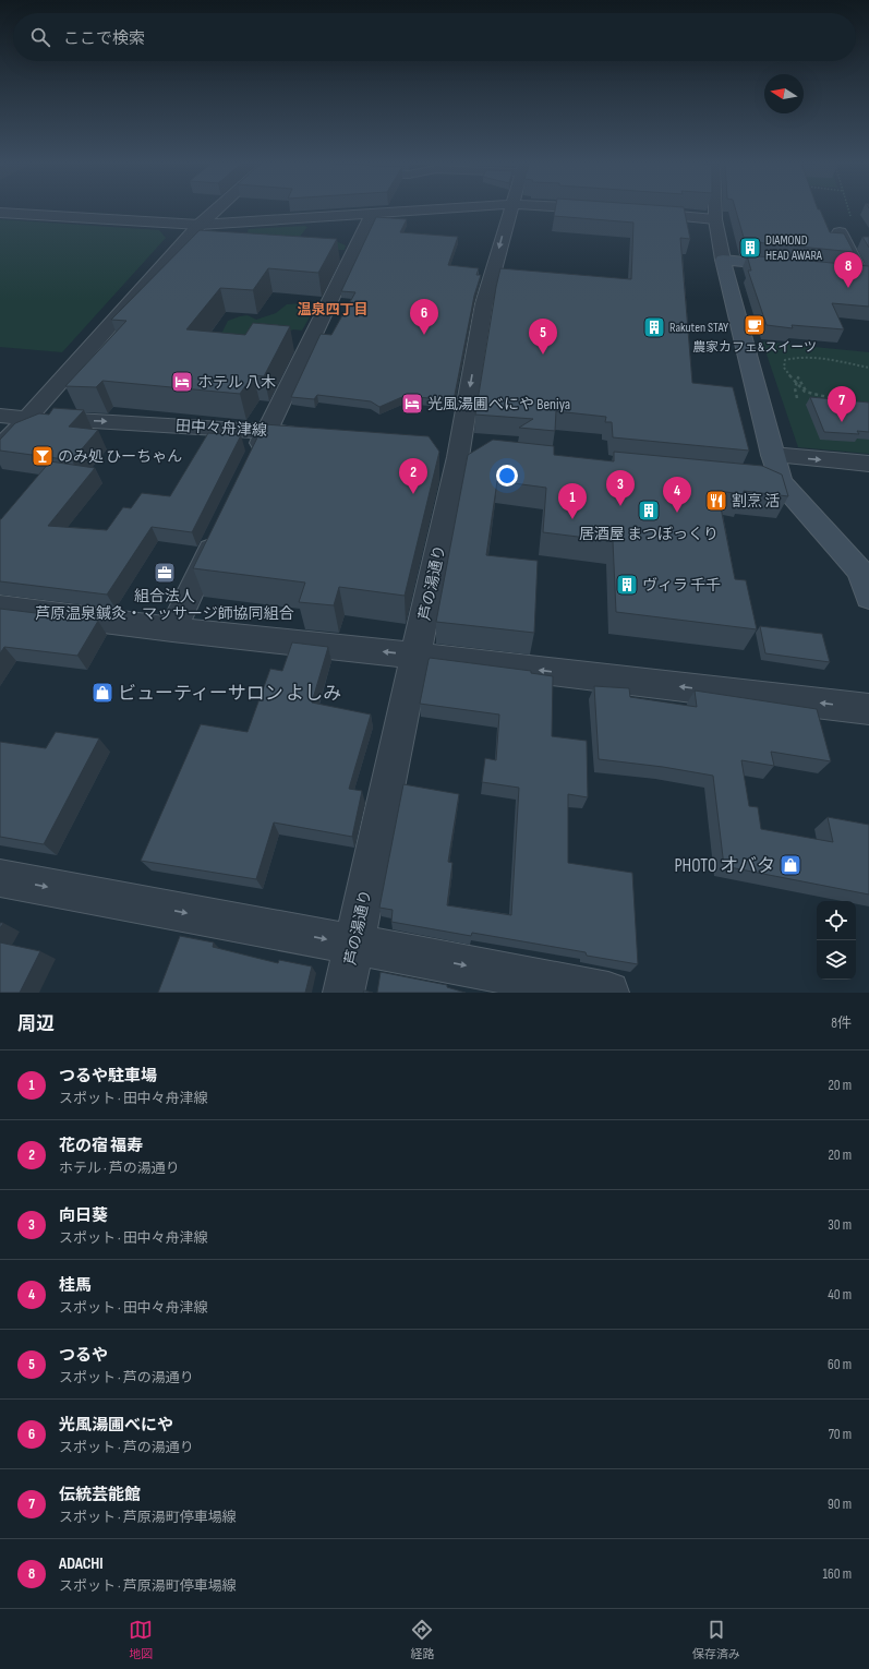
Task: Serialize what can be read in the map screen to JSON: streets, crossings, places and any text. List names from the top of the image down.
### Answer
{
  "streets": {
    "street": ["田中々舟津線", "芦の湯通り"]
  },
  "districts": ["温泉四丁目"],
  "places": {
    "building": [
      "DIAMOND HEAD AWARA",
      "Rakuten STAY",
      "居酒屋 まつぼっくり",
      "ヴィラ 千千"
    ],
    "cafe": ["農家カフェ&スイーツ"],
    "hotel": ["ホテル 八木", "光風湯圃べにや Beniya"],
    "bar": ["のみ処 ひーちゃん"],
    "restaurant": ["割烹 活"],
    "office": ["組合法人 芦原温泉鍼灸・マッサージ師協同組合"],
    "shop": ["ビューティーサロン よしみ", "PHOTO オバタ"]
  },
  "north": "left",
  "page": {
    "search": "ここで検索",
    "pins": [
      "8",
      "6",
      "5",
      "7",
      "2",
      "3",
      "4",
      "1"
    ],
    "heading": ["周辺", "8件"],
    "list": [
      {
        "mark": "1",
        "name": "つるや駐車場",
        "note": "スポット · 田中々舟津線",
        "value": "20 m"
      },
      {
        "mark": "2",
        "name": "花の宿 福寿",
        "note": "ホテル · 芦の湯通り",
        "value": "20 m"
      },
      {
        "mark": "3",
        "name": "向日葵",
        "note": "スポット · 田中々舟津線",
        "value": "30 m"
      },
      {
        "mark": "4",
        "name": "桂馬",
        "note": "スポット · 田中々舟津線",
        "value": "40 m"
      },
      {
        "mark": "5",
        "name": "つるや",
        "note": "スポット · 芦の湯通り",
        "value": "60 m"
      },
      {
        "mark": "6",
        "name": "光風湯圃べにや",
        "note": "スポット · 芦の湯通り",
        "value": "70 m"
      },
      {
        "mark": "7",
        "name": "伝統芸能館",
        "note": "スポット · 芦原湯町停車場線",
        "value": "90 m"
      },
      {
        "mark": "8",
        "name": "ADACHI",
        "note": "スポット · 芦原湯町停車場線",
        "value": "160 m"
      }
    ],
    "nav": ["地図", "経路", "保存済み"]
  }
}
